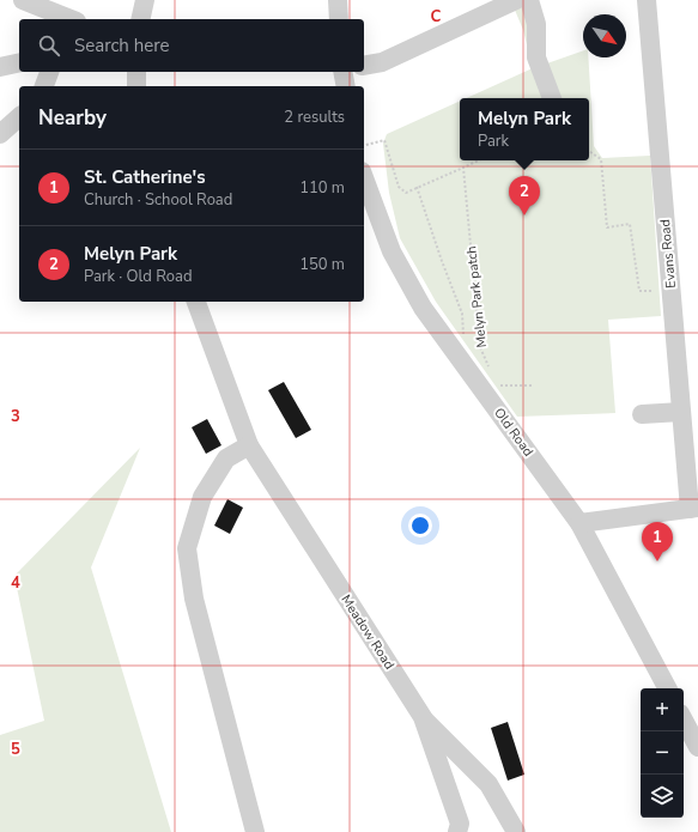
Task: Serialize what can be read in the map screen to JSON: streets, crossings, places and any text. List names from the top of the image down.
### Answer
{
  "streets": {
    "street": ["Evans Road", "Old Road", "Meadow Road"],
    "path": ["Melyn Park patch"]
  },
  "north": "bottom right",
  "page": {
    "search": "Search here",
    "heading": ["Nearby", "2 results"],
    "popup": ["Melyn Park", "Park"],
    "list": [
      {
        "mark": "1",
        "name": "St. Catherine's",
        "note": "Church · School Road",
        "value": "110 m"
      },
      {
        "mark": "2",
        "name": "Melyn Park",
        "note": "Park · Old Road",
        "value": "150 m"
      }
    ],
    "pins": ["2", "1"],
    "map_buttons": ["+", "−"]
  },
  "grid": {
    "columns": ["C"],
    "rows": ["3", "4", "5"]
  }
}
